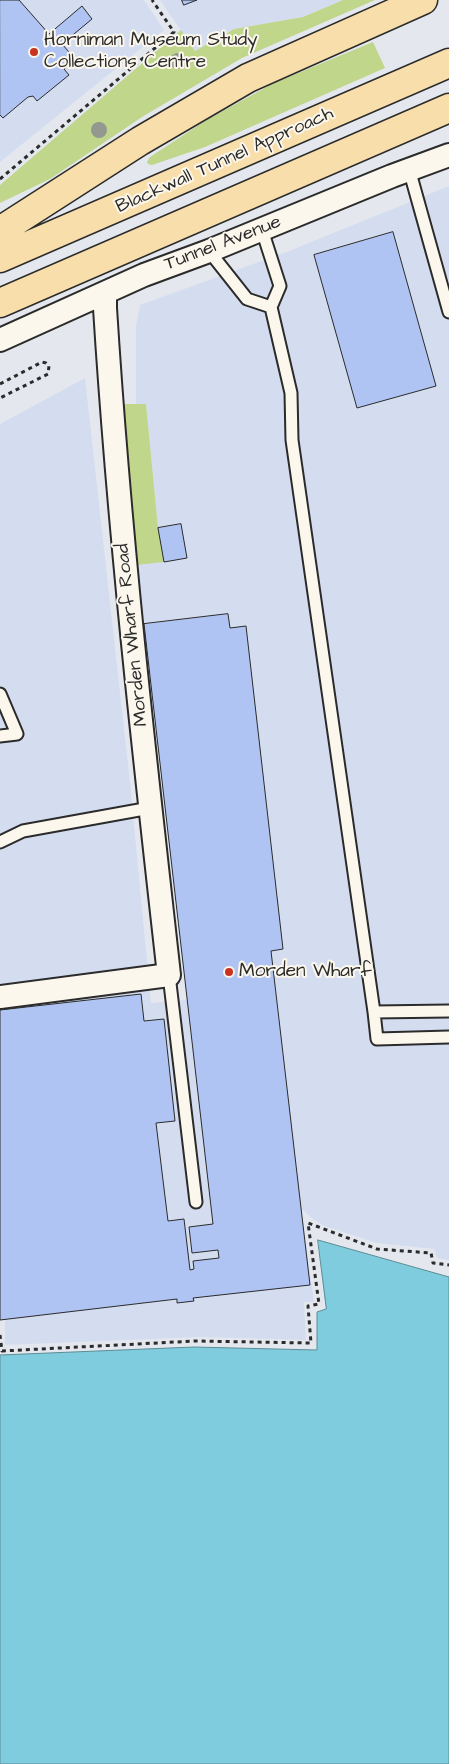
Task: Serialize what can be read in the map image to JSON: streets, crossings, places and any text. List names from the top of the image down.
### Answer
{
  "streets": {
    "highway": ["Blackwall Tunnel Approach"],
    "street": ["Tunnel Avenue", "Morden Wharf Road"]
  },
  "crossings": [
    ["Tunnel Avenue", "Morden Wharf Road"]
  ],
  "places": ["Horniman Museum Study Collections Centre", "Morden Wharf"]
}
